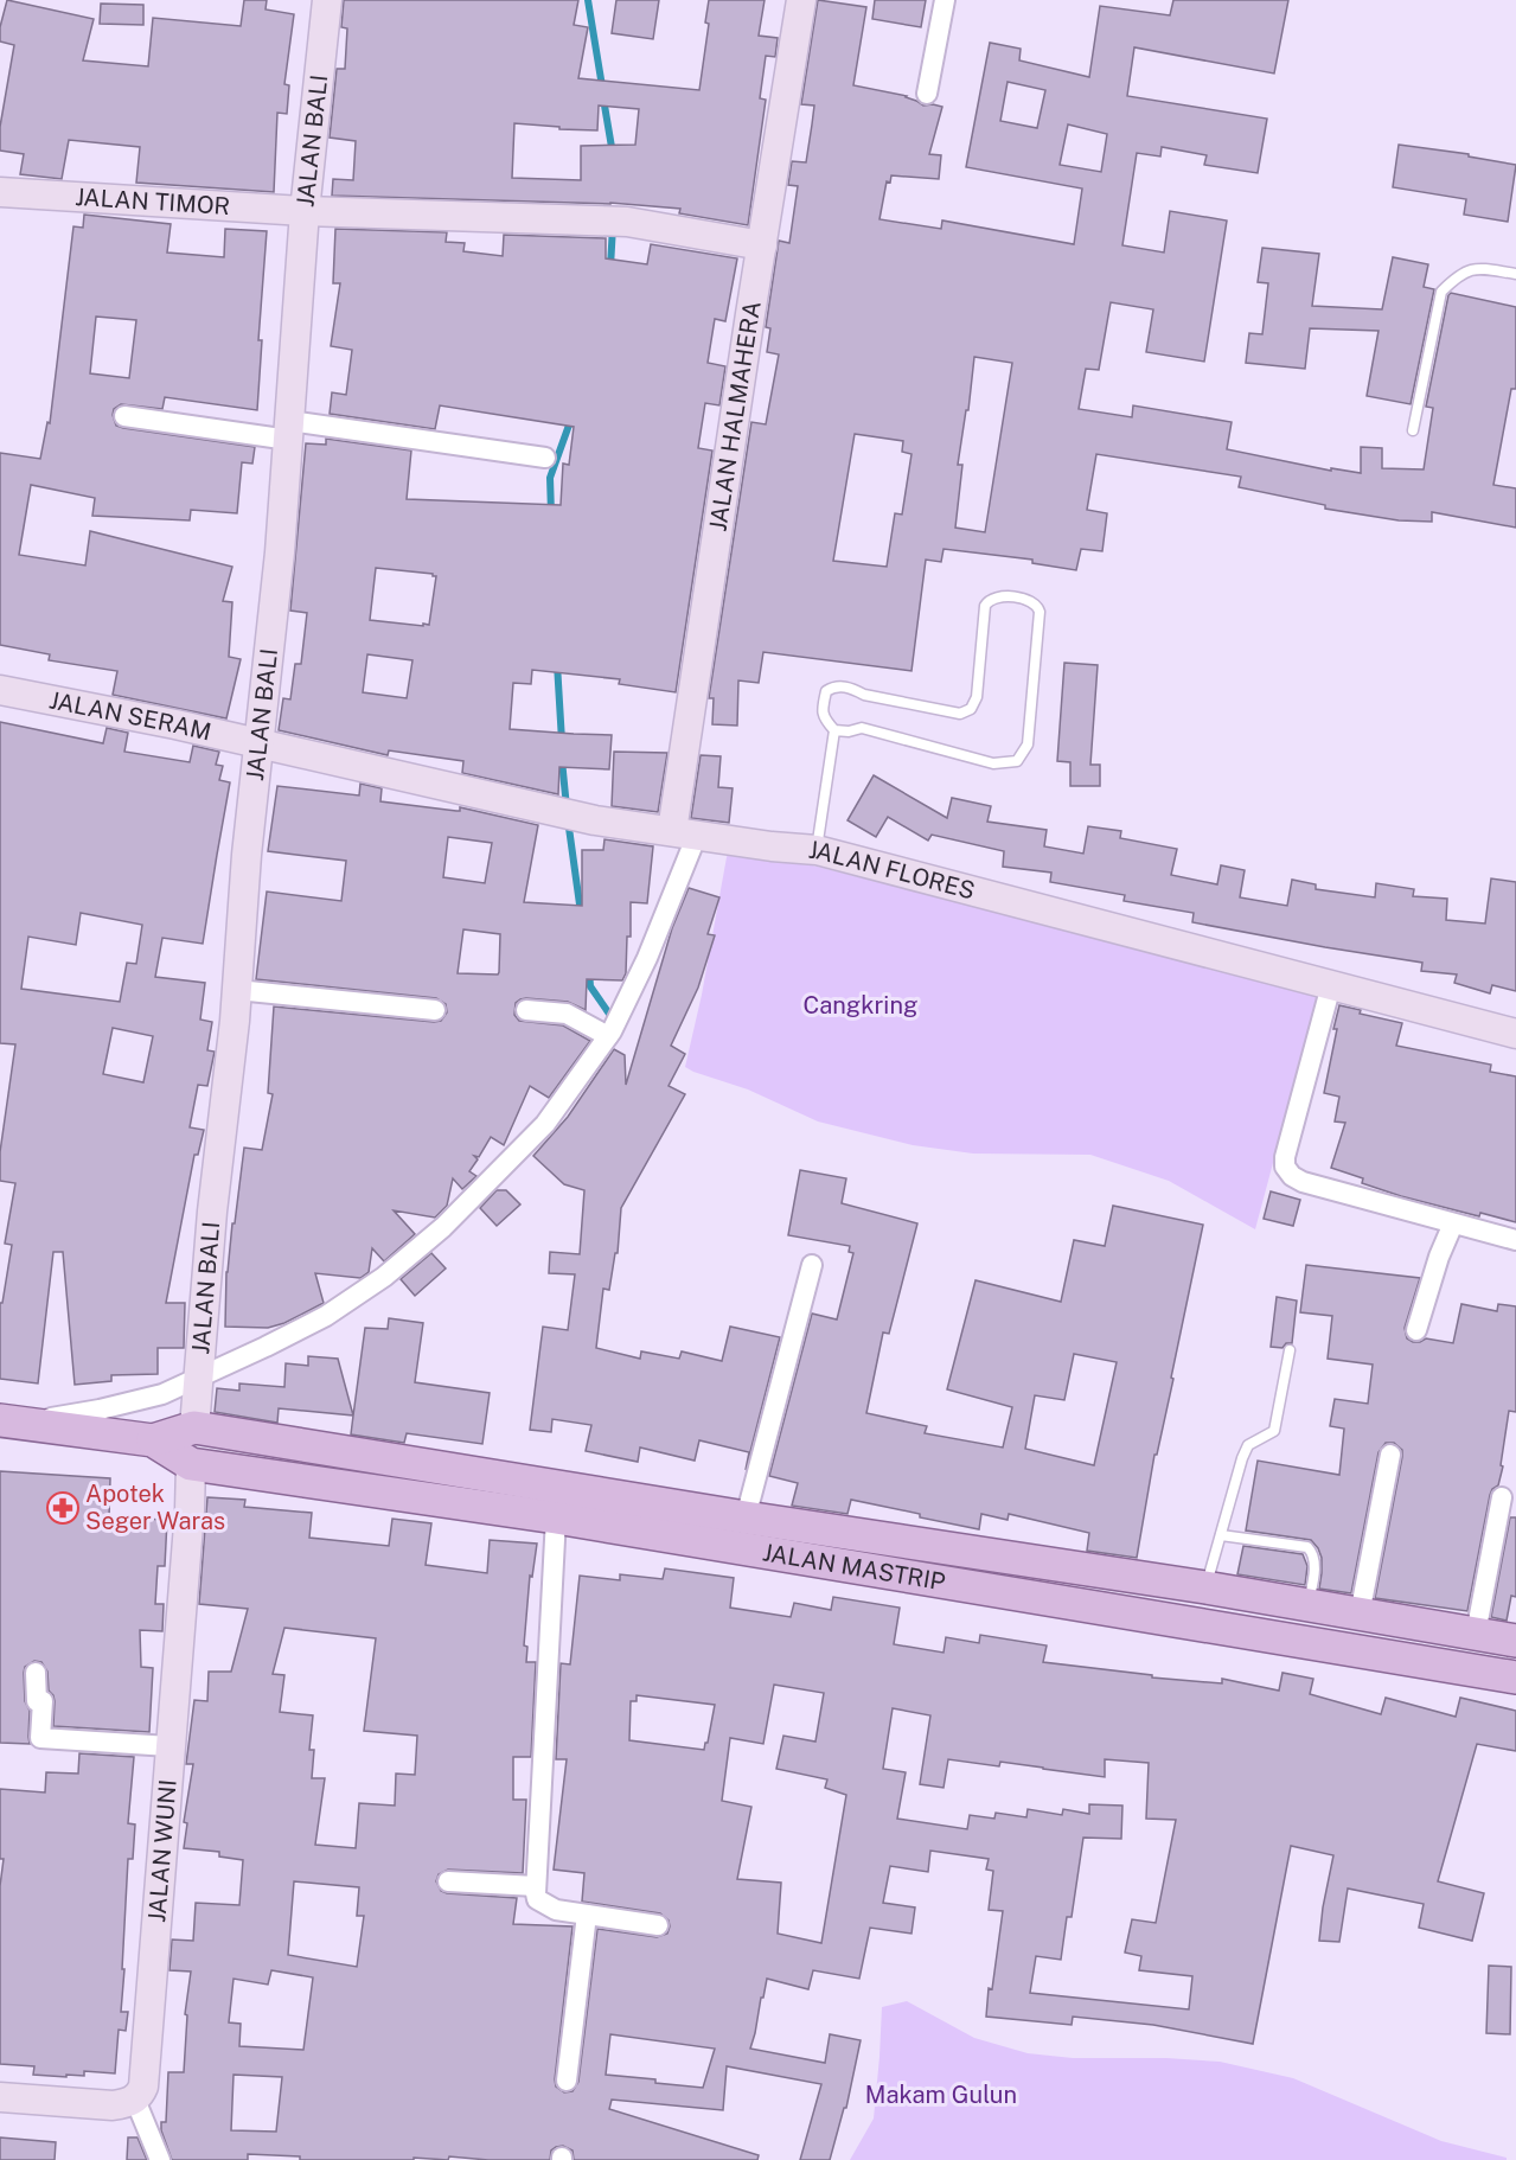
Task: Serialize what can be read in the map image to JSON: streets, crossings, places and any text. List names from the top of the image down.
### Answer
{
  "streets": {
    "main road": ["JALAN MASTRIP"],
    "street": [
      "JALAN BALI",
      "JALAN TIMOR",
      "JALAN HALMAHERA",
      "JALAN SERAM",
      "JALAN FLORES",
      "JALAN WUNI"
    ]
  },
  "crossings": [
    ["JALAN BALI", "JALAN TIMOR"],
    ["JALAN BALI", "JALAN SERAM"],
    ["JALAN BALI", "JALAN FLORES"],
    ["JALAN BALI", "JALAN MASTRIP"],
    ["JALAN TIMOR", "JALAN HALMAHERA"],
    ["JALAN HALMAHERA", "JALAN FLORES"],
    ["JALAN SERAM", "JALAN FLORES"],
    ["JALAN MASTRIP", "JALAN WUNI"]
  ],
  "parks": ["Cangkring", "Makam Gulun"],
  "places": {
    "pharmacy": ["Apotek Seger Waras"]
  }
}
